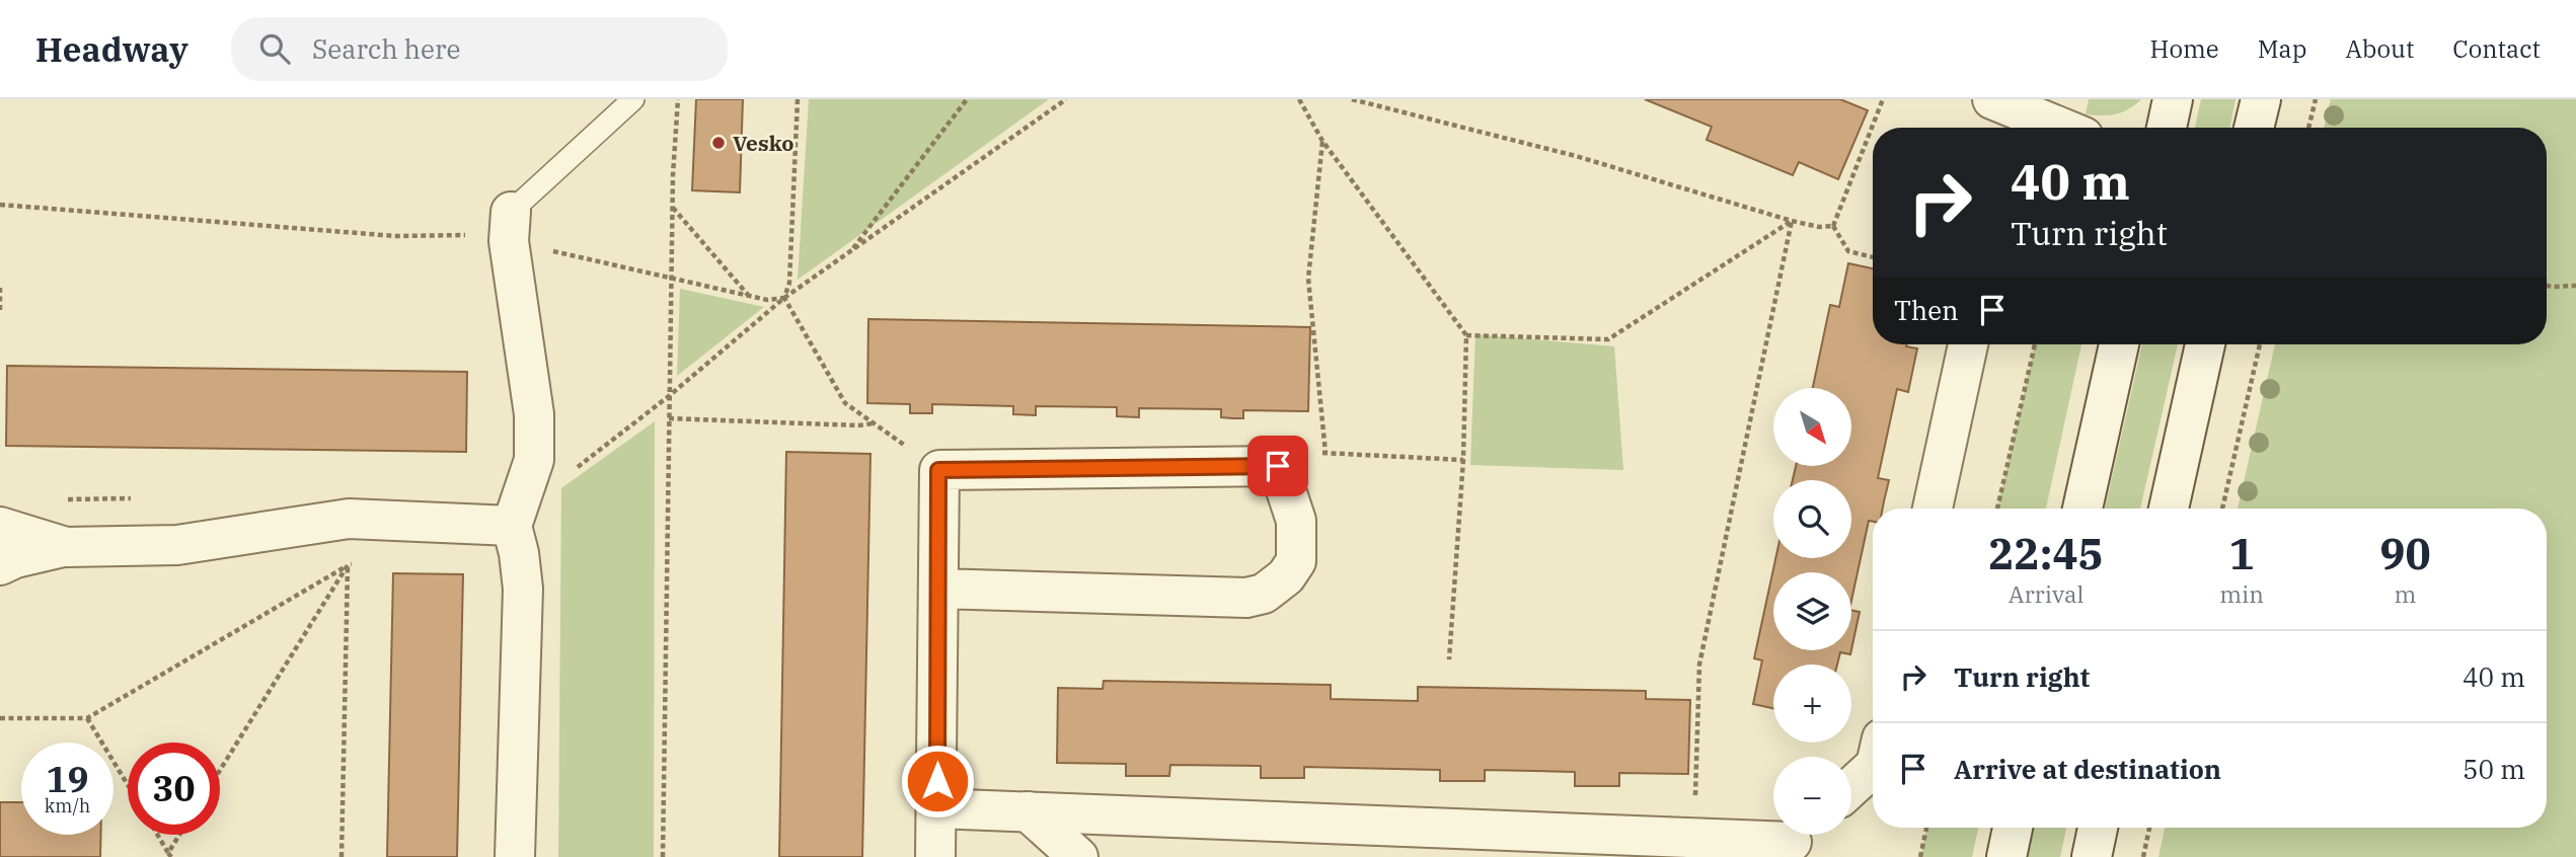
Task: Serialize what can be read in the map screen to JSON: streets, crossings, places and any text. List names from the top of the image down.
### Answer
{
  "places": ["Vesko"],
  "north": "bottom right",
  "page": {
    "header": "Headway",
    "search": "Search here",
    "nav": [
      "Home",
      "Map",
      "About",
      "Contact"
    ],
    "turn": ["40 m", "Turn right"],
    "then": "Then",
    "map_buttons": ["+", "−"],
    "eta": [
      "22:45",
      "Arrival",
      "1",
      "min",
      "90",
      "m"
    ],
    "list": [
      {
        "name": "Turn right",
        "value": "40 m"
      },
      {
        "name": "Arrive at destination",
        "value": "50 m"
      }
    ],
    "speed": "19 km/h",
    "limit": "30"
  }
}
